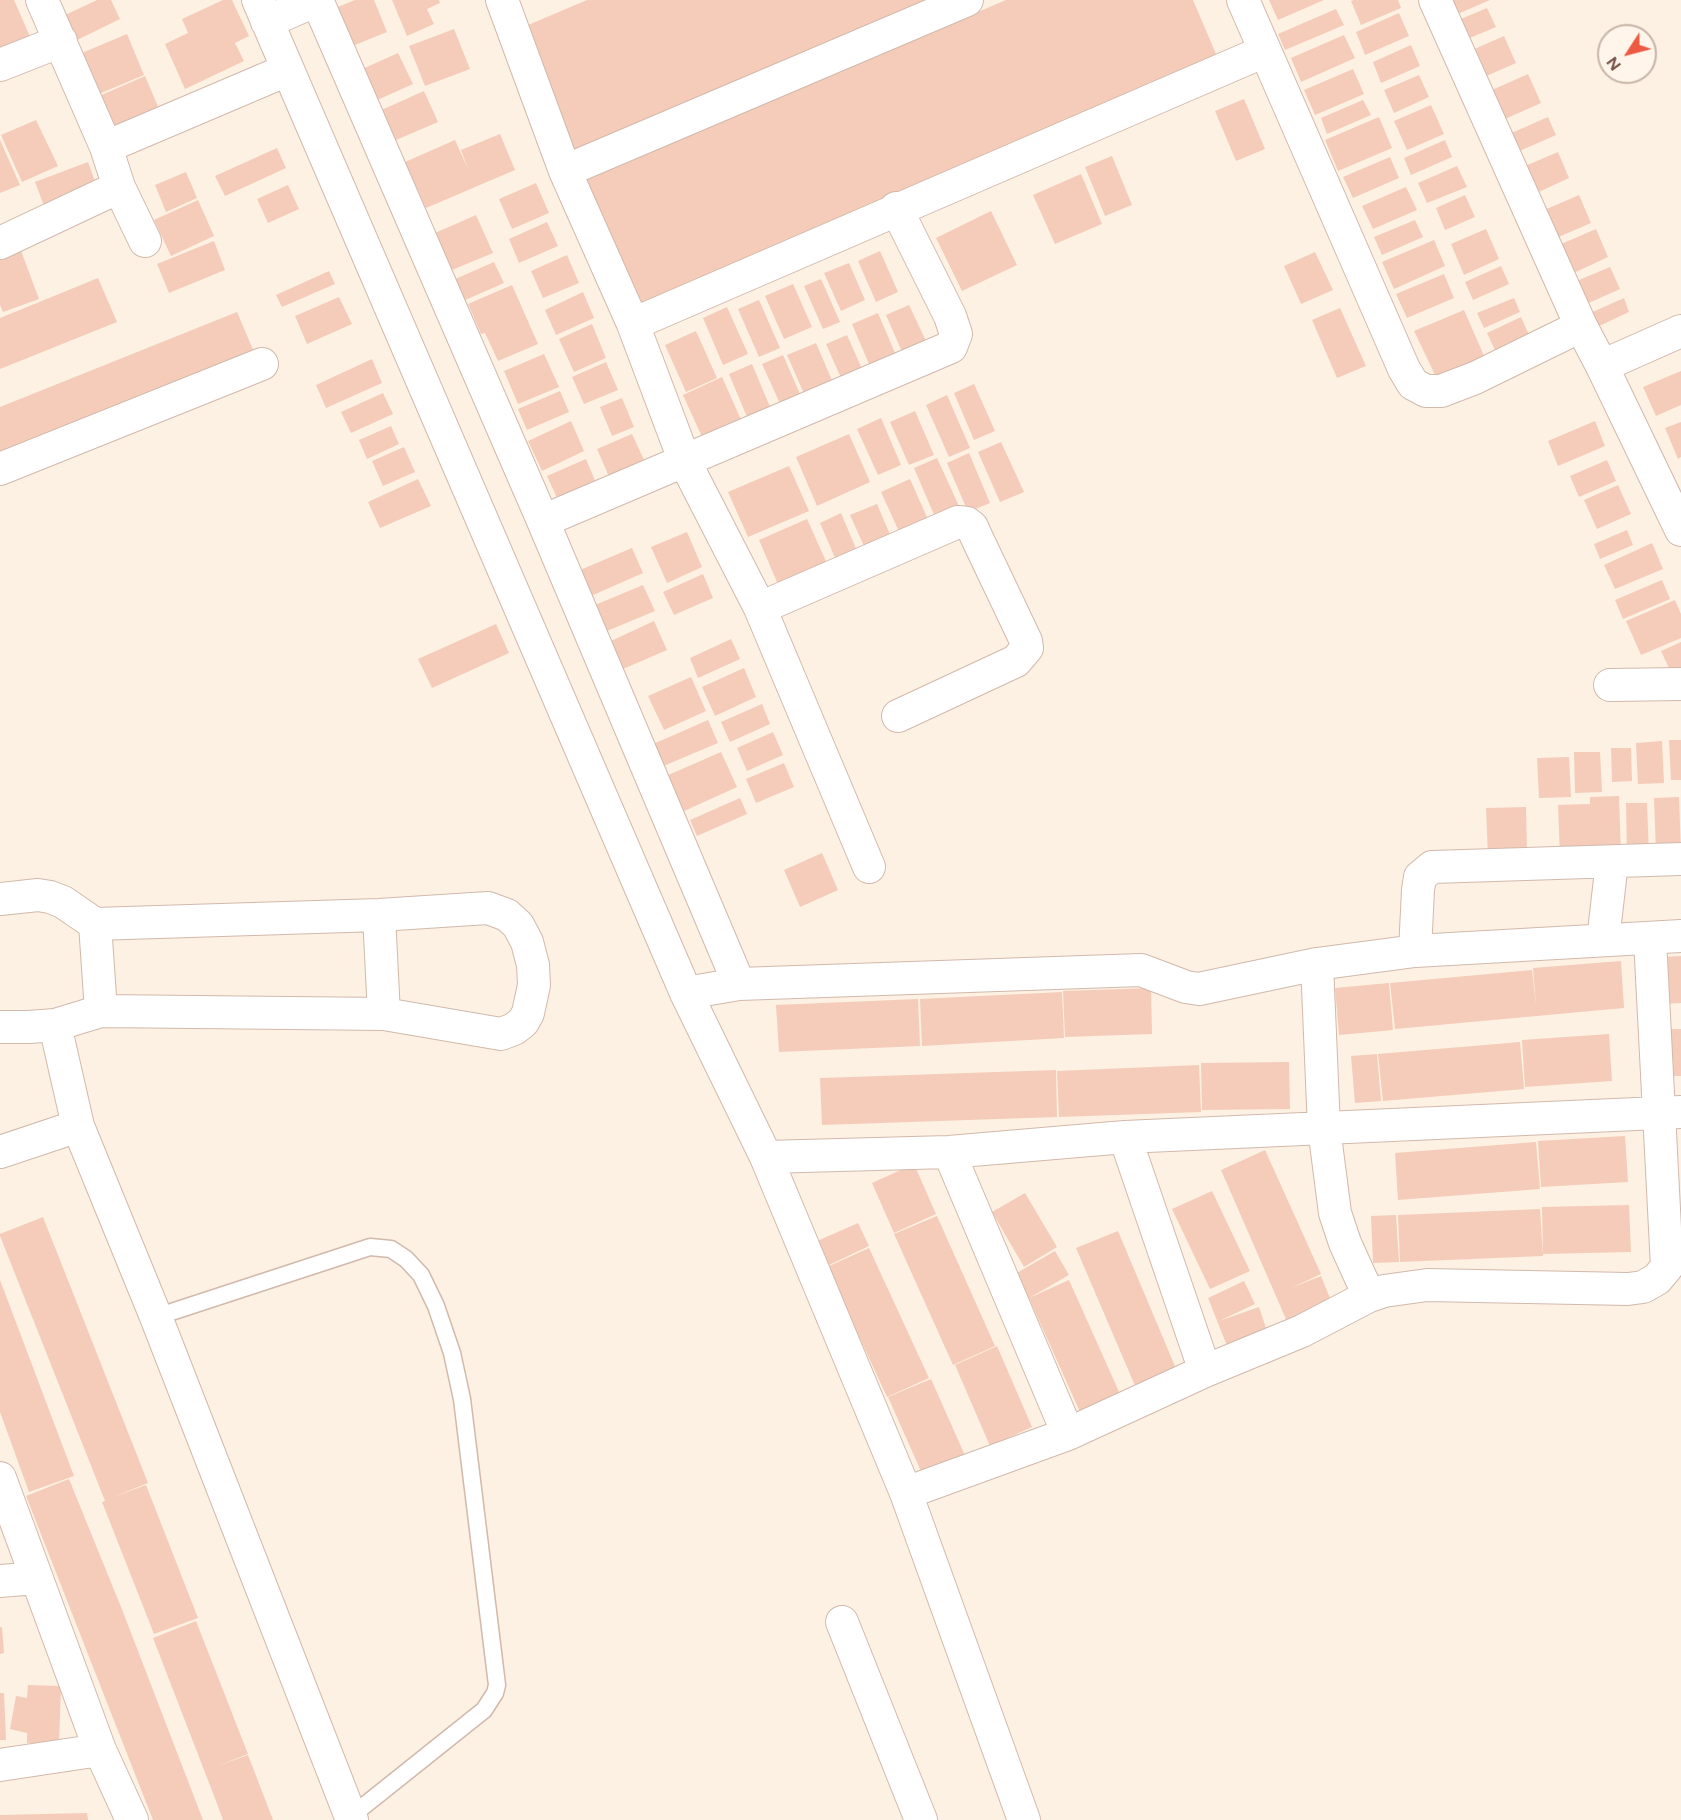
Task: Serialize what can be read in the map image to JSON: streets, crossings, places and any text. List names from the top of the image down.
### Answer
{
  "north": "bottom left"
}
